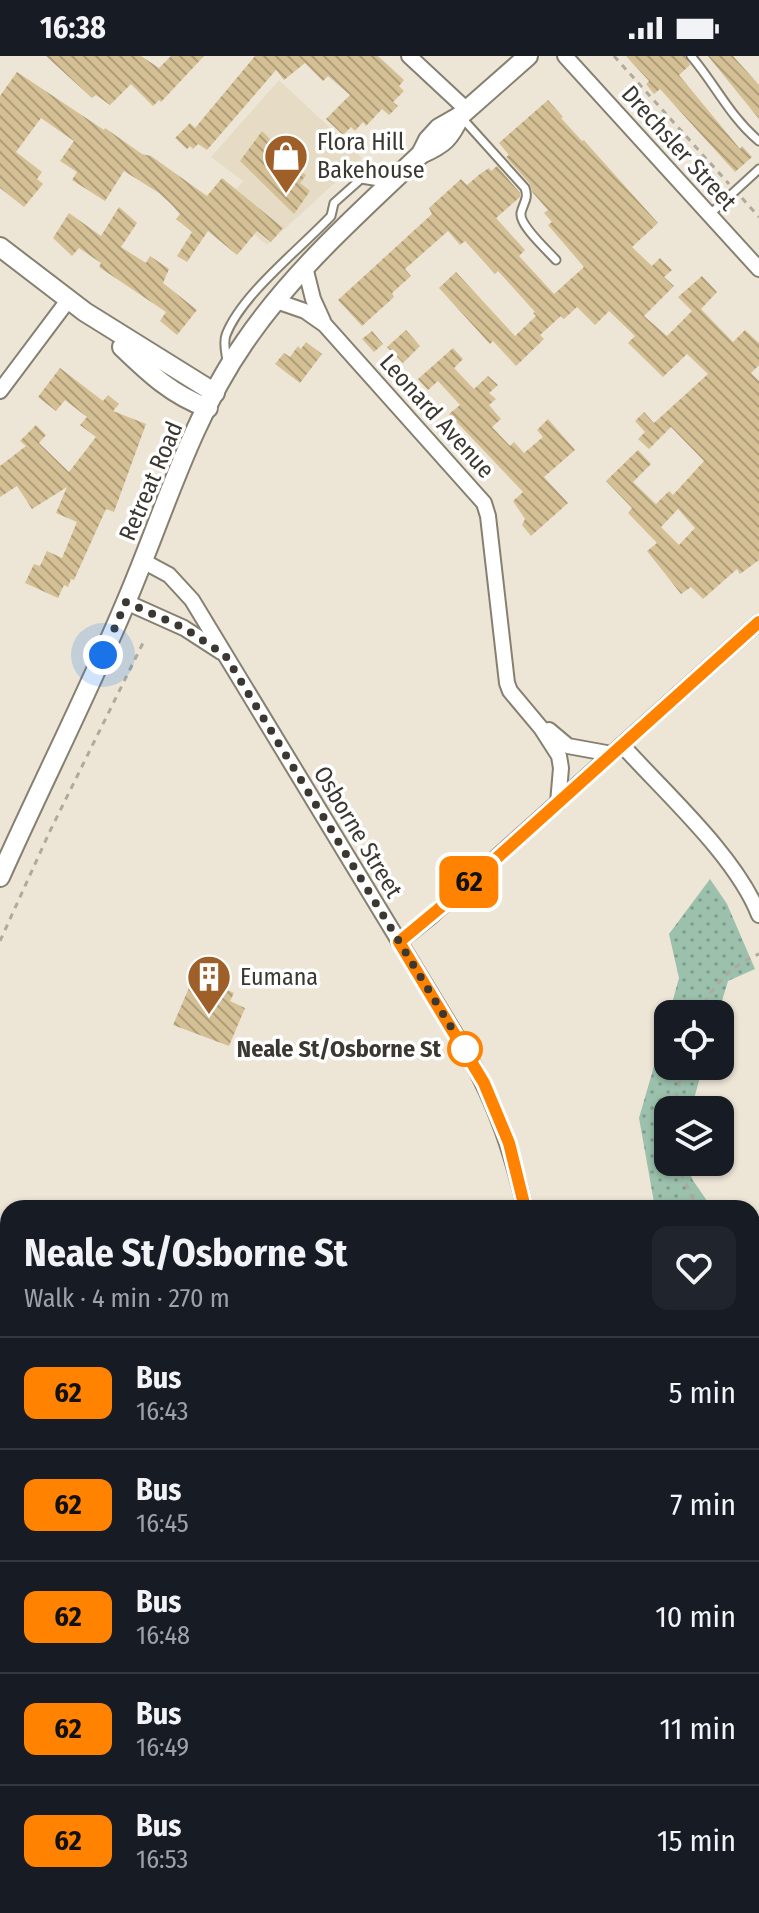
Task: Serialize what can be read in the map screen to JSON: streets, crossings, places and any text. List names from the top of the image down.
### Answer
{
  "streets": {
    "street": [
      "Drechsler Street",
      "Leonard Avenue",
      "Retreat Road",
      "Osborne Street"
    ]
  },
  "crossings": [
    ["Leonard Avenue", "Retreat Road"],
    ["Retreat Road", "Osborne Street"]
  ],
  "places": {
    "shop": ["Flora Hill Bakehouse"],
    "building": ["Eumana"],
    "other": ["Neale St/Osborne St"]
  },
  "lines": ["bus line 62"],
  "page": {
    "status": "16:38",
    "on_map": "62",
    "heading": ["Neale St/Osborne St", "Walk · 4 min · 270 m"],
    "list": [
      {
        "mark": "62",
        "name": "Bus",
        "note": "16:43",
        "value": "5 min"
      },
      {
        "mark": "62",
        "name": "Bus",
        "note": "16:45",
        "value": "7 min"
      },
      {
        "mark": "62",
        "name": "Bus",
        "note": "16:48",
        "value": "10 min"
      },
      {
        "mark": "62",
        "name": "Bus",
        "note": "16:49",
        "value": "11 min"
      },
      {
        "mark": "62",
        "name": "Bus",
        "note": "16:53",
        "value": "15 min"
      }
    ]
  }
}
